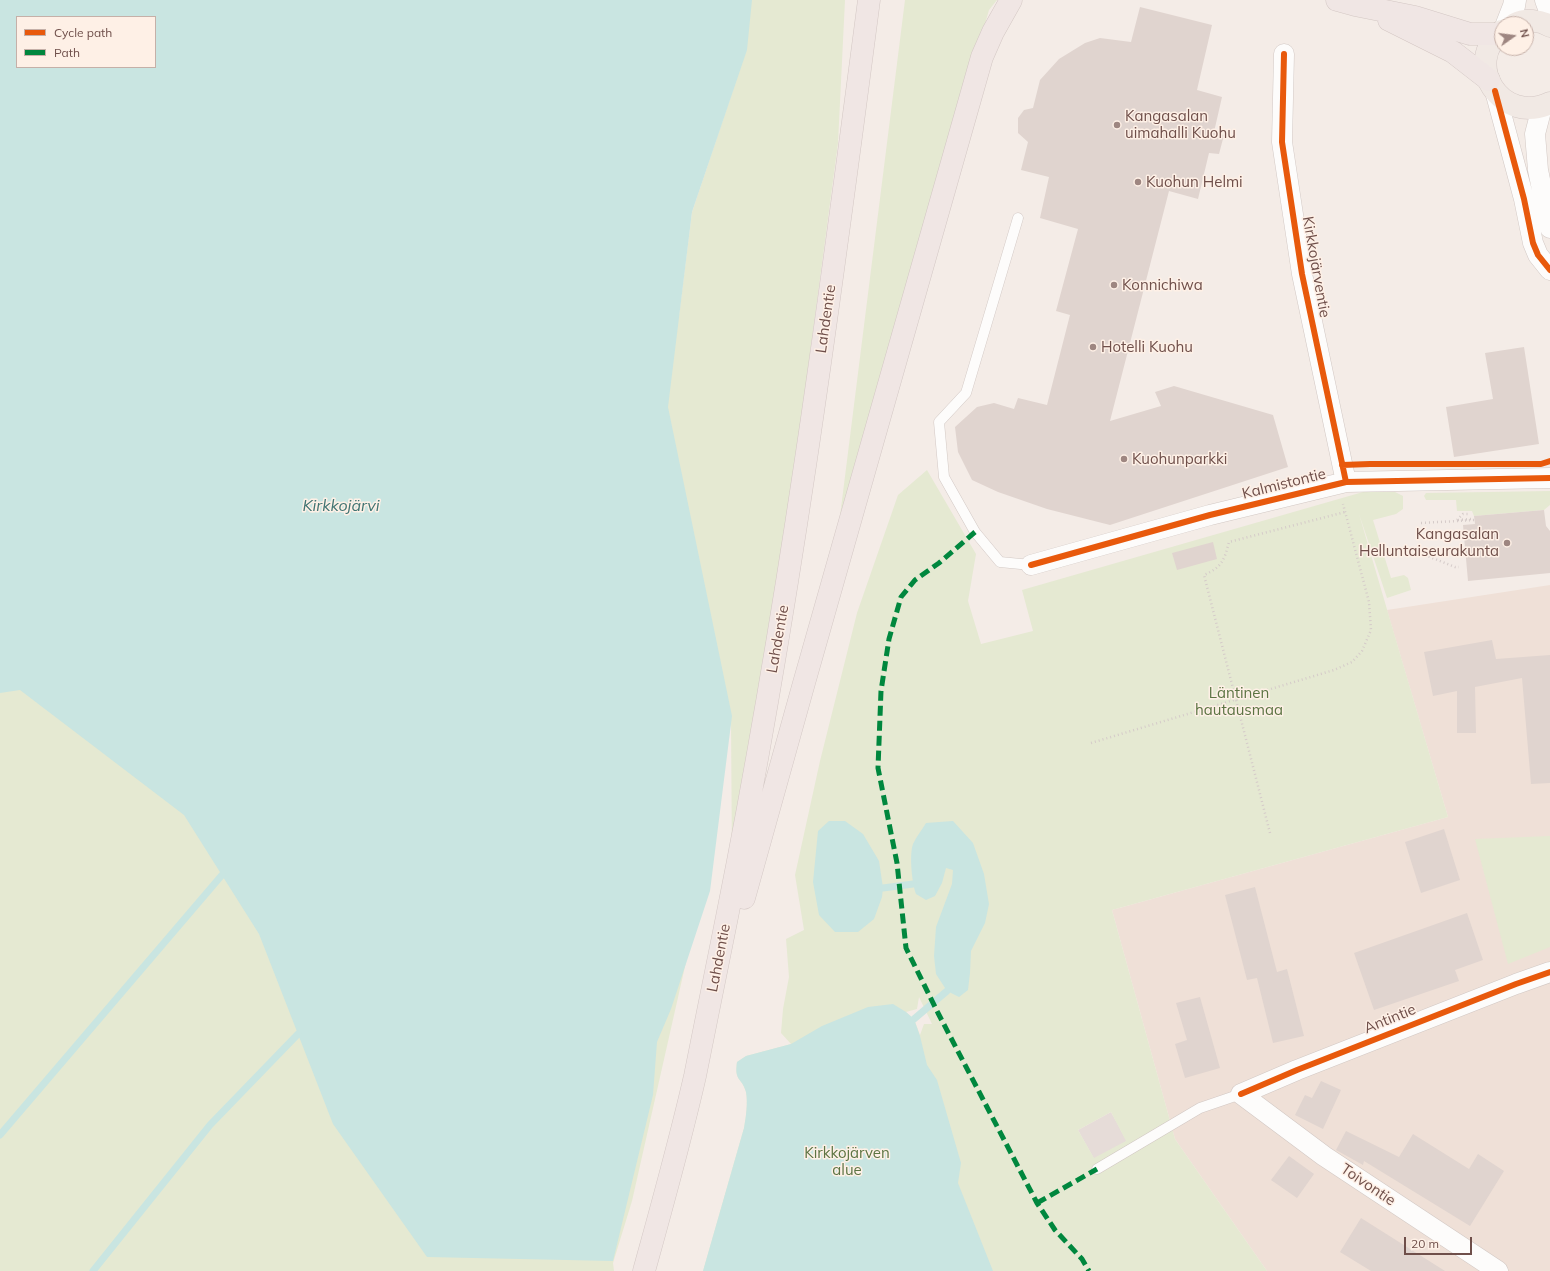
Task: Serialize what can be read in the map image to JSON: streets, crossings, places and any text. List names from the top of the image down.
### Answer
{
  "streets": {
    "highway": ["Lahdentie"],
    "street": [
      "Kirkkojärventie",
      "Kalmistontie",
      "Antintie",
      "Toivontie"
    ]
  },
  "crossings": [
    ["Kirkkojärventie", "Kalmistontie"],
    ["Antintie", "Toivontie"]
  ],
  "water": ["Kirkkojärvi"],
  "parks": ["Läntinen hautausmaa", "Kirkkojärven alue"],
  "places": [
    "Kangasalan uimahalli Kuohu",
    "Kuohun Helmi",
    "Konnichiwa",
    "Hotelli Kuohu",
    "Kuohunparkki",
    "Kangasalan Helluntaiseurakunta"
  ],
  "legend": ["Cycle path", "Path"],
  "scale_bar": "20 m",
  "north": "right"
}
